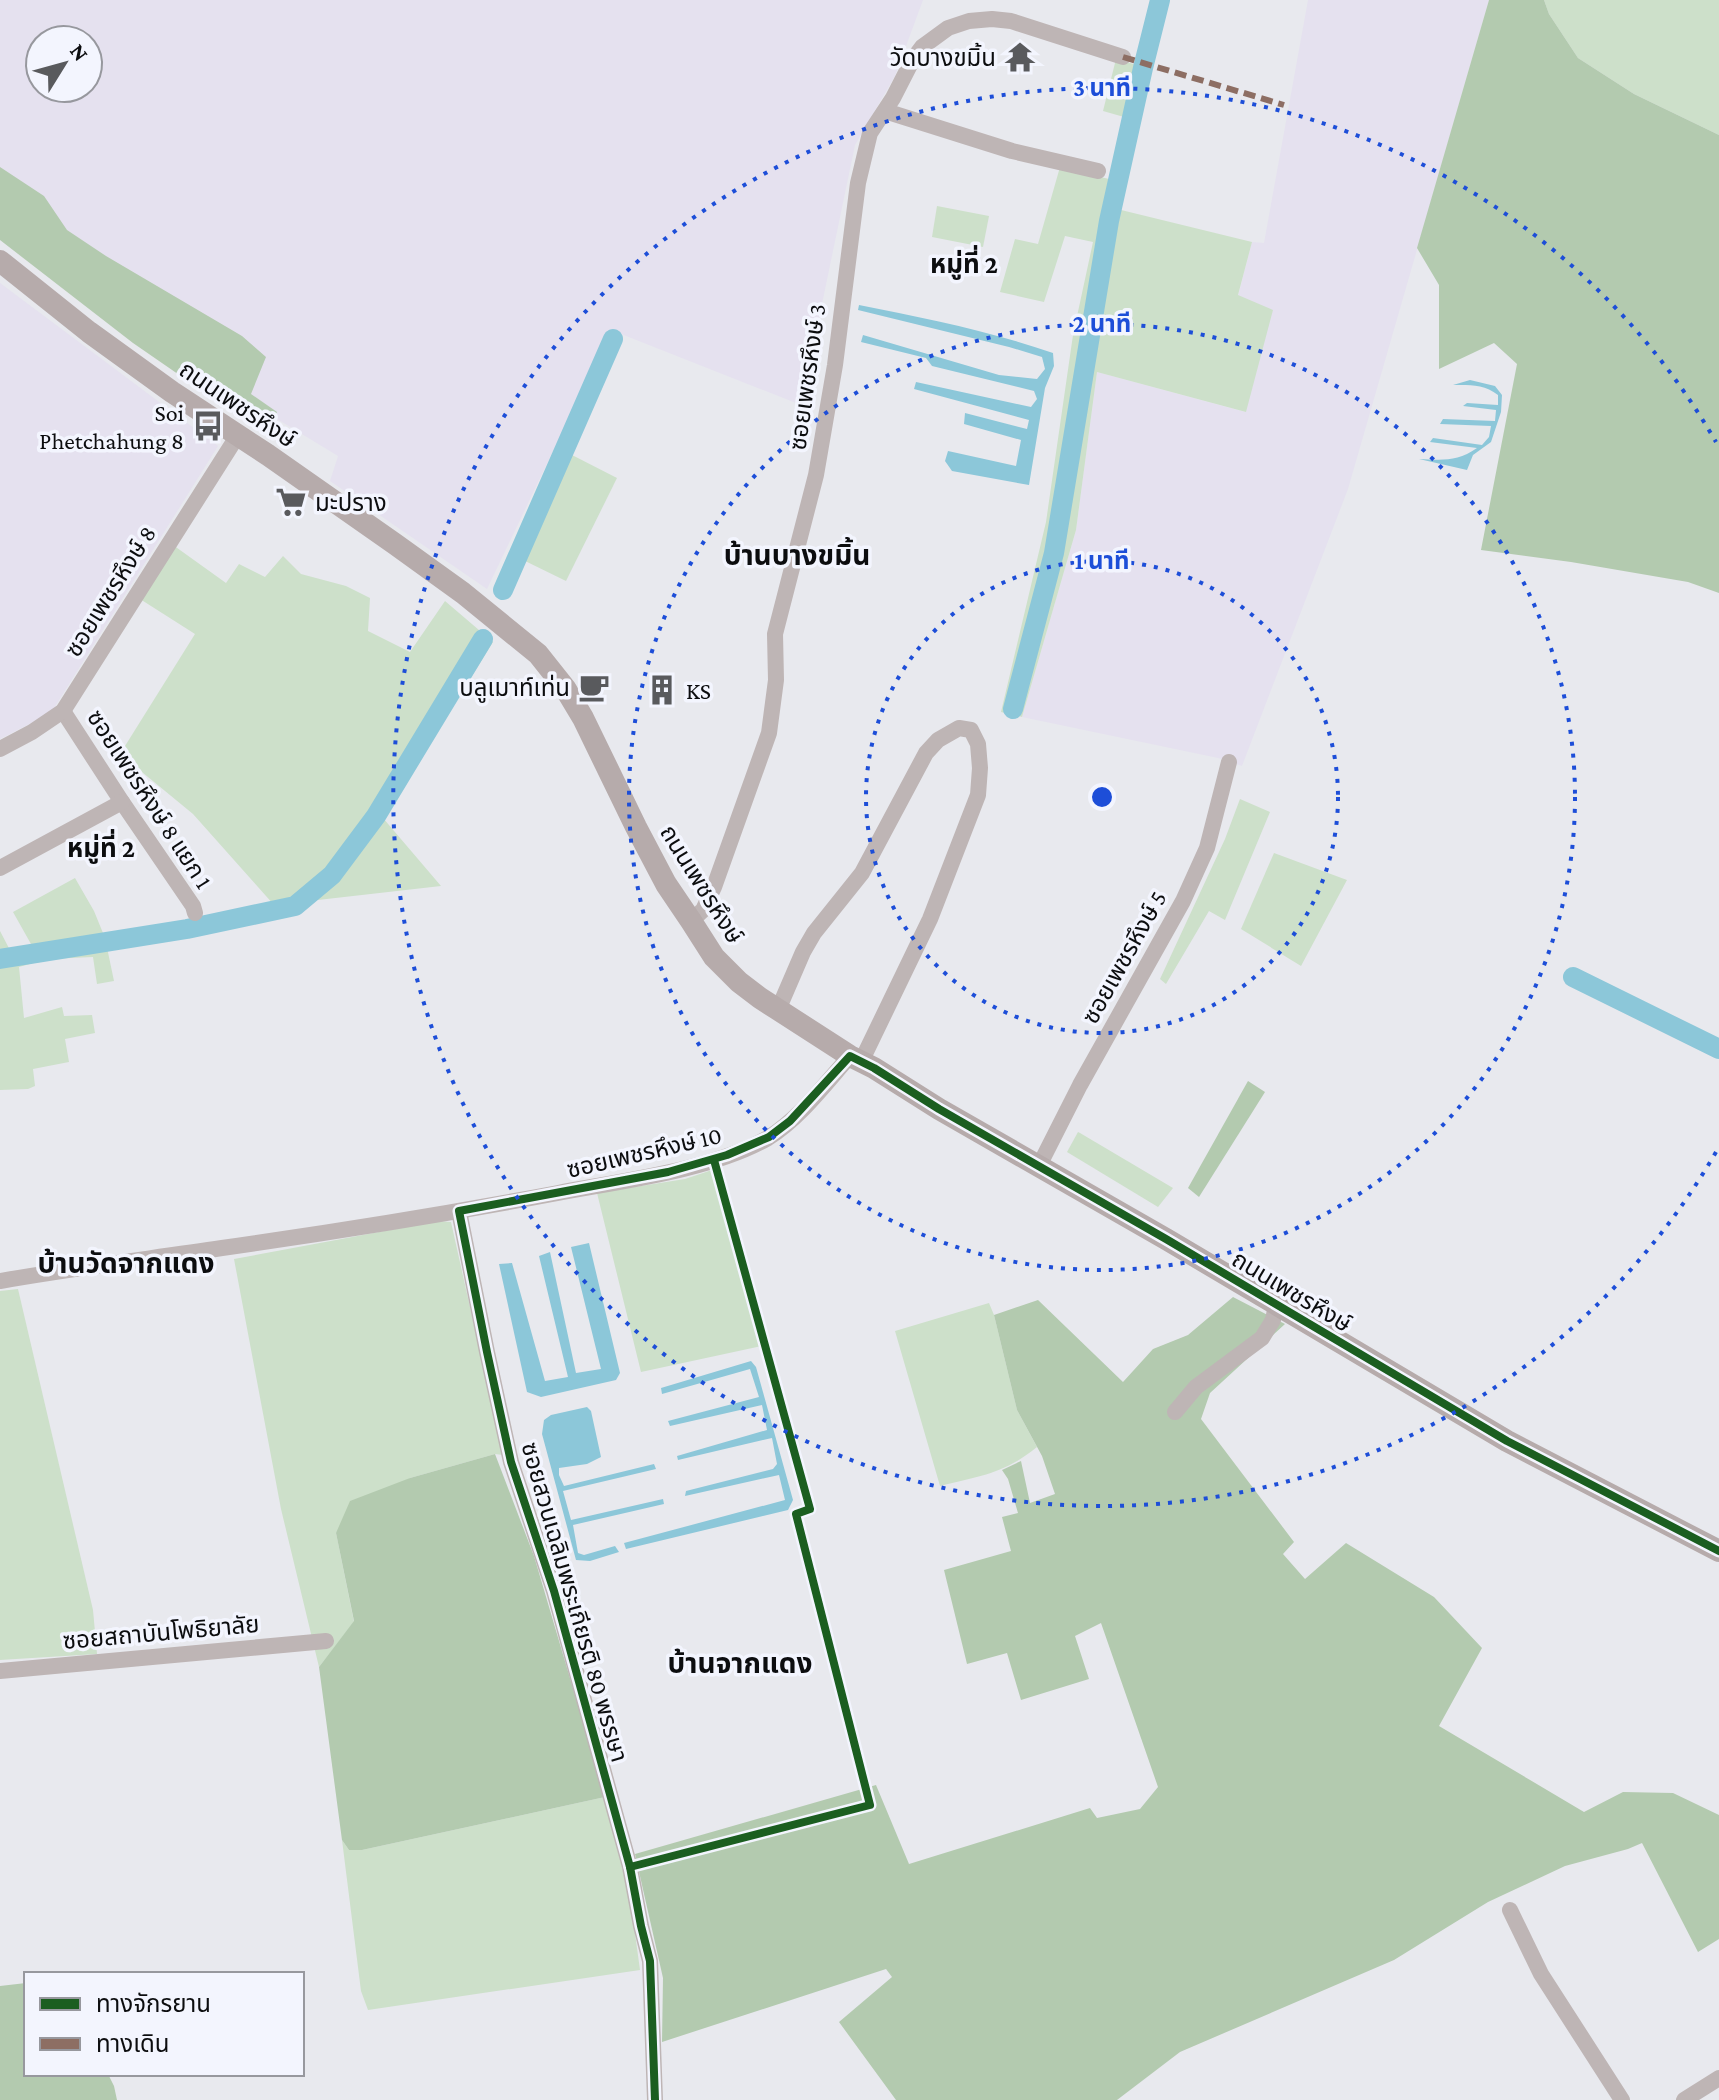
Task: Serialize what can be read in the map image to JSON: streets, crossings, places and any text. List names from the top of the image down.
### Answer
{
  "streets": {
    "main road": ["ถนนเพชรหึงษ์"],
    "street": [
      "ซอยเพชรหึงษ์ 3",
      "ซอยเพชรหึงษ์ 8",
      "ซอยเพชรหึงษ์ 8 แยก 1",
      "ซอยเพชรหึงษ์ 5",
      "ซอยเพชรหึงษ์ 10",
      "ซอยสวนเฉลิมพระเกียรติ 80 พรรษา",
      "ซอยสถาบันโพธิยาลัย"
    ]
  },
  "crossings": [
    ["ซอยเพชรหึงษ์ 3", "ถนนเพชรหึงษ์"],
    ["ถนนเพชรหึงษ์", "ซอยเพชรหึงษ์ 8"],
    ["ถนนเพชรหึงษ์", "ซอยเพชรหึงษ์ 5"],
    ["ถนนเพชรหึงษ์", "ซอยเพชรหึงษ์ 10"],
    ["ซอยเพชรหึงษ์ 8", "ซอยเพชรหึงษ์ 8 แยก 1"],
    ["ซอยเพชรหึงษ์ 10", "ซอยสวนเฉลิมพระเกียรติ 80 พรรษา"]
  ],
  "districts": [
    "หมู่ที่ 2",
    "บ้านบางขมิ้น",
    "หมู่ที่ 2",
    "บ้านวัดจากแดง",
    "บ้านจากแดง"
  ],
  "places": {
    "temple": ["วัดบางขมิ้น"],
    "bus stop": ["Soi Phetchahung 8"],
    "supermarket": ["มะปราง"],
    "cafe": ["บลูเมาท์เท่น"],
    "building": ["KS"]
  },
  "legend": ["ทางจักรยาน", "ทางเดิน"],
  "north": "top right",
  "rings": ["3 นาที", "2 นาที", "1 นาที"]
}
